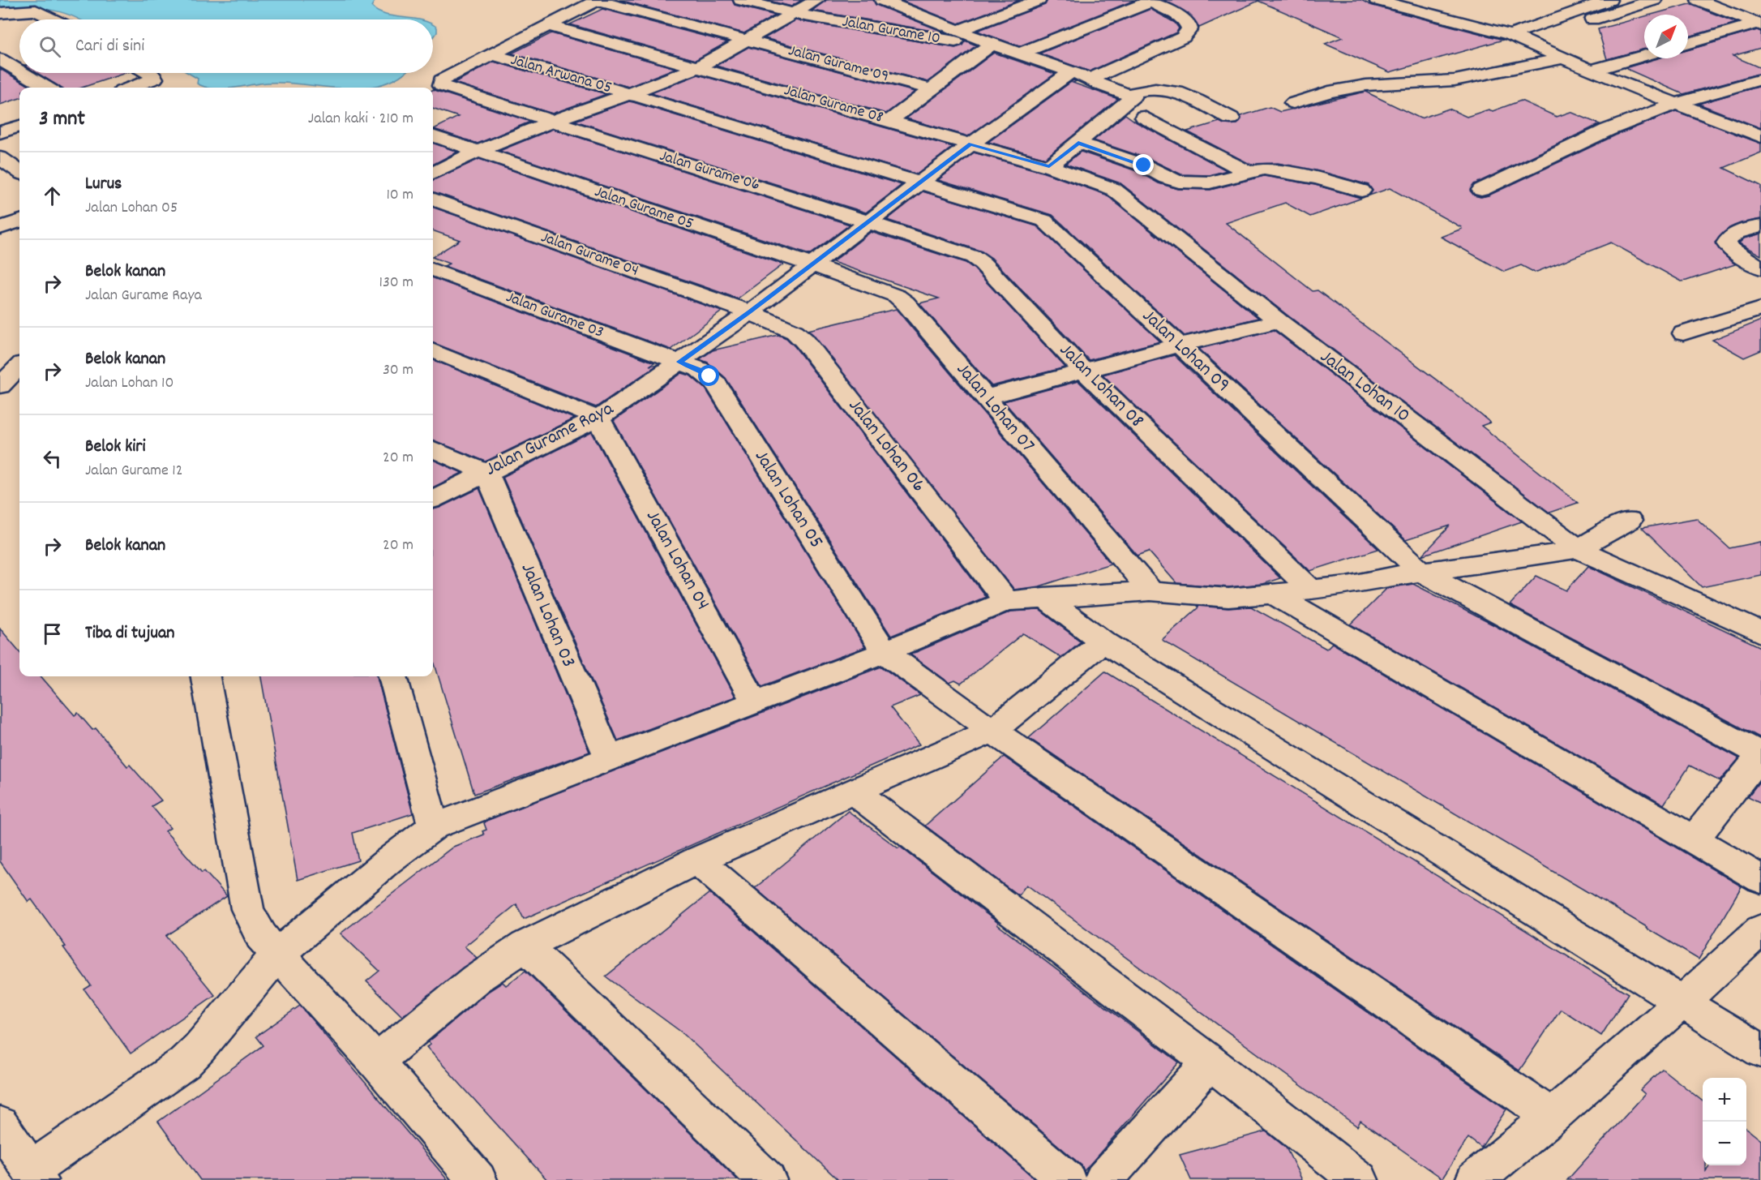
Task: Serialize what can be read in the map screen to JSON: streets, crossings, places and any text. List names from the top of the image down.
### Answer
{
  "streets": {
    "street": [
      "Jalan Gurame 10",
      "Jalan Gurame 09",
      "Jalan Arwana 05",
      "Jalan Gurame 08",
      "Jalan Gurame 06",
      "Jalan Gurame 05",
      "Jalan Gurame 04",
      "Jalan Gurame 03",
      "Jalan Lohan 09",
      "Jalan Lohan 08",
      "Jalan Lohan 10",
      "Jalan Lohan 07",
      "Jalan Gurame Raya",
      "Jalan Lohan 06",
      "Jalan Lohan 05",
      "Jalan Lohan 04",
      "Jalan Lohan 03"
    ]
  },
  "crossings": [
    ["Jalan Gurame 10", "Jalan Gurame 09"],
    ["Jalan Gurame 10", "Jalan Gurame 08"],
    ["Jalan Arwana 05", "Jalan Gurame 06"],
    ["Jalan Arwana 05", "Jalan Lohan 09"],
    ["Jalan Arwana 05", "Jalan Gurame Raya"],
    ["Jalan Gurame 08", "Jalan Lohan 10"],
    ["Jalan Gurame 08", "Jalan Gurame Raya"],
    ["Jalan Gurame 06", "Jalan Lohan 08"],
    ["Jalan Gurame 06", "Jalan Gurame Raya"],
    ["Jalan Gurame 05", "Jalan Lohan 07"],
    ["Jalan Gurame 05", "Jalan Gurame Raya"],
    ["Jalan Gurame 04", "Jalan Gurame Raya"],
    ["Jalan Gurame 04", "Jalan Lohan 06"],
    ["Jalan Gurame 03", "Jalan Gurame Raya"],
    ["Jalan Gurame 03", "Jalan Lohan 05"],
    ["Jalan Lohan 09", "Jalan Gurame Raya"],
    ["Jalan Lohan 08", "Jalan Gurame Raya"],
    ["Jalan Lohan 10", "Jalan Gurame Raya"],
    ["Jalan Lohan 07", "Jalan Gurame Raya"],
    ["Jalan Gurame Raya", "Jalan Lohan 06"],
    ["Jalan Gurame Raya", "Jalan Lohan 05"],
    ["Jalan Gurame Raya", "Jalan Lohan 04"],
    ["Jalan Gurame Raya", "Jalan Lohan 03"]
  ],
  "north": "top right",
  "page": {
    "search": "Cari di sini",
    "heading": ["3 mnt", "Jalan kaki · 210 m"],
    "list": [
      ["Lurus", "Jalan Lohan 05", "10 m"],
      ["Belok kanan", "Jalan Gurame Raya", "130 m"],
      ["Belok kanan", "Jalan Lohan 10", "30 m"],
      ["Belok kiri", "Jalan Gurame 12", "20 m"],
      ["Belok kanan", "20 m"],
      "Tiba di tujuan"
    ],
    "map_buttons": ["+", "−"]
  }
}
